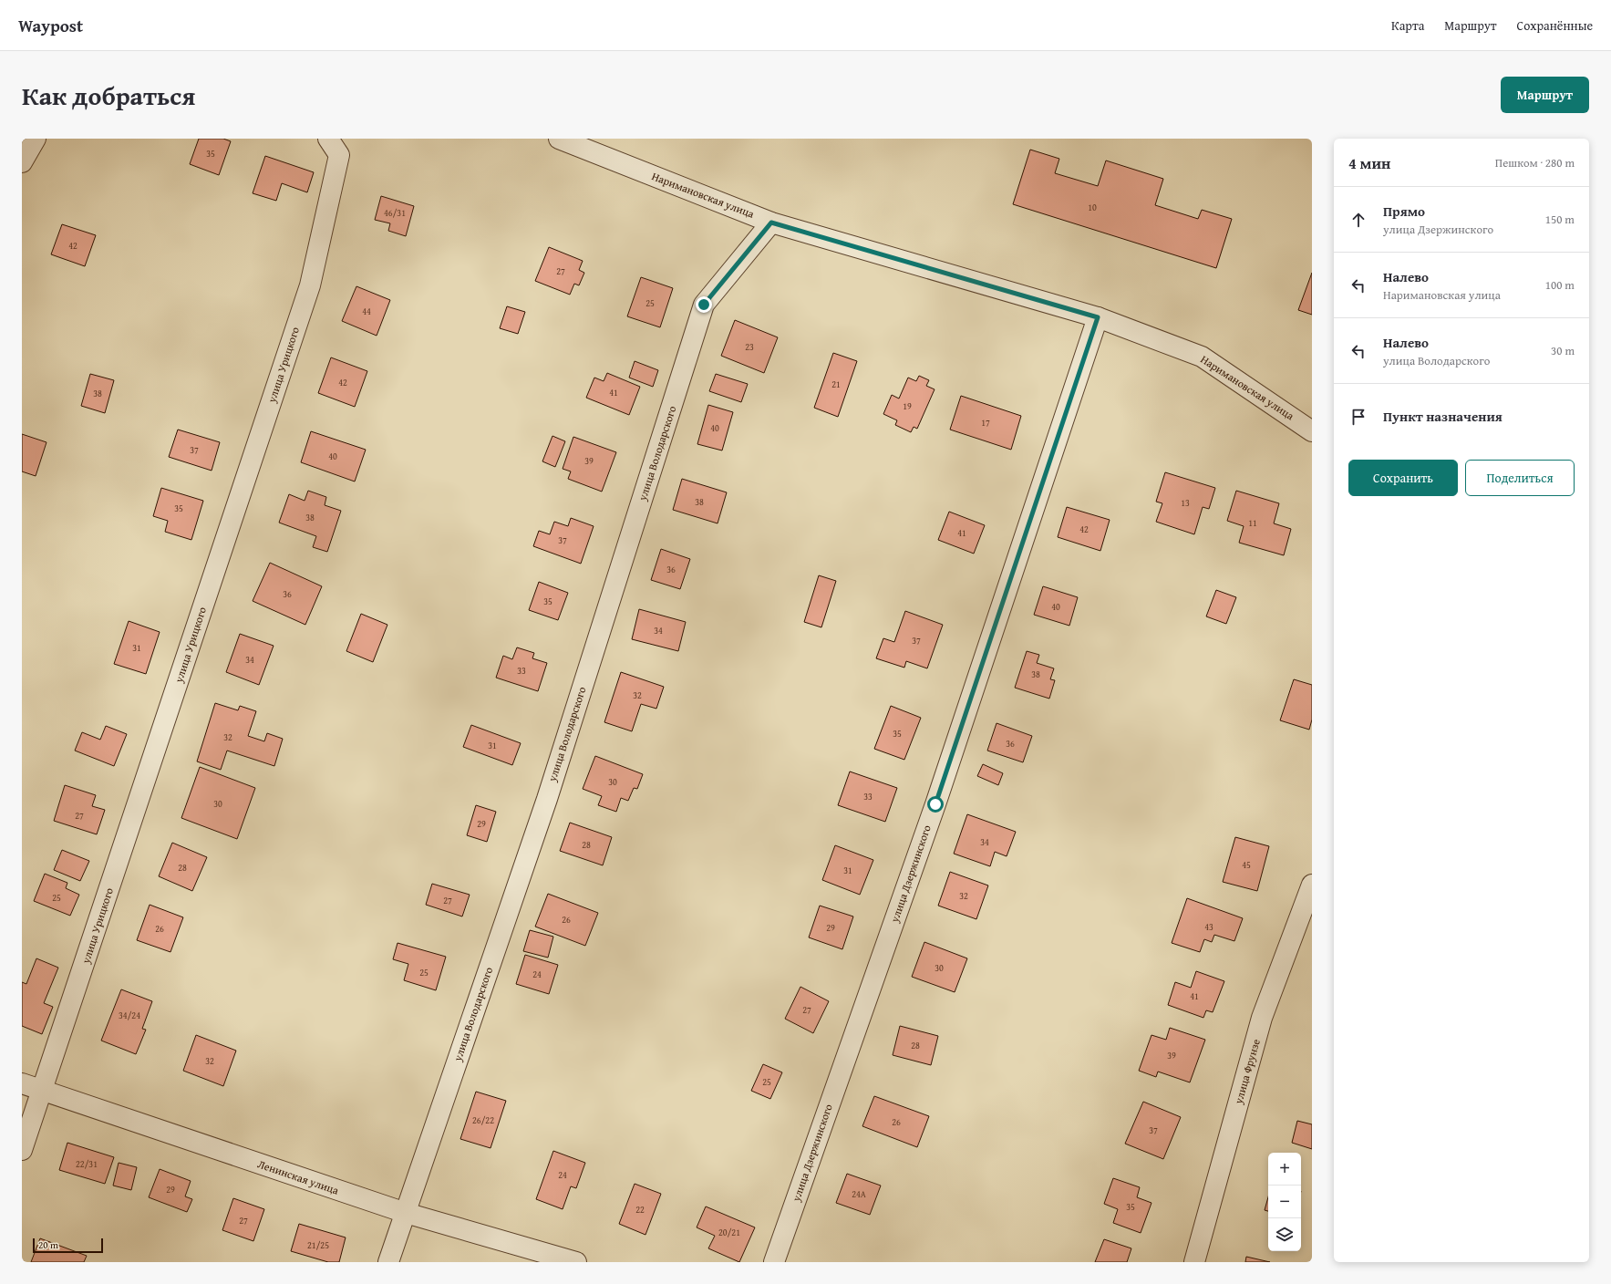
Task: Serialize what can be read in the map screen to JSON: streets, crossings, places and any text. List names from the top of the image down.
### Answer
{
  "streets": {
    "street": [
      "Наримановская улица",
      "улица Урицкого",
      "улица Володарского",
      "улица Дзержинского",
      "улица Фрунзе",
      "Ленинская улица"
    ]
  },
  "crossings": [
    ["Наримановская улица", "улица Володарского"],
    ["Наримановская улица", "улица Дзержинского"],
    ["улица Урицкого", "Ленинская улица"],
    ["улица Володарского", "Ленинская улица"]
  ],
  "house_numbers": [
    "35",
    "10",
    "46/31",
    "42",
    "27",
    "25",
    "44",
    "23",
    "42",
    "21",
    "41",
    "38",
    "19",
    "17",
    "40",
    "37",
    "40",
    "39",
    "38",
    "13",
    "35",
    "38",
    "11",
    "42",
    "41",
    "37",
    "36",
    "36",
    "35",
    "40",
    "34",
    "37",
    "31",
    "34",
    "33",
    "38",
    "32",
    "35",
    "32",
    "36",
    "31",
    "30",
    "33",
    "30",
    "27",
    "29",
    "34",
    "28",
    "45",
    "28",
    "31",
    "32",
    "25",
    "27",
    "26",
    "43",
    "29",
    "26",
    "30",
    "25",
    "24",
    "41",
    "27",
    "34/24",
    "28",
    "39",
    "32",
    "25",
    "26/22",
    "26",
    "37",
    "22/31",
    "24",
    "29",
    "24А",
    "35",
    "22",
    "27",
    "20/21",
    "21/25"
  ],
  "scale_bar": "20 m",
  "page": {
    "header": "Waypost",
    "nav": ["Карта", "Маршрут", "Сохранённые"],
    "title": "Как добраться",
    "buttons": [
      "Маршрут",
      ["Сохранить", "Поделиться"]
    ],
    "heading": ["4 мин", "Пешком · 280 m"],
    "list": [
      ["Прямо", "улица Дзержинского", "150 m"],
      ["Налево", "Наримановская улица", "100 m"],
      ["Налево", "улица Володарского", "30 m"],
      "Пункт назначения"
    ],
    "map_buttons": ["+", "−"],
    "scale": "20 m"
  }
}
